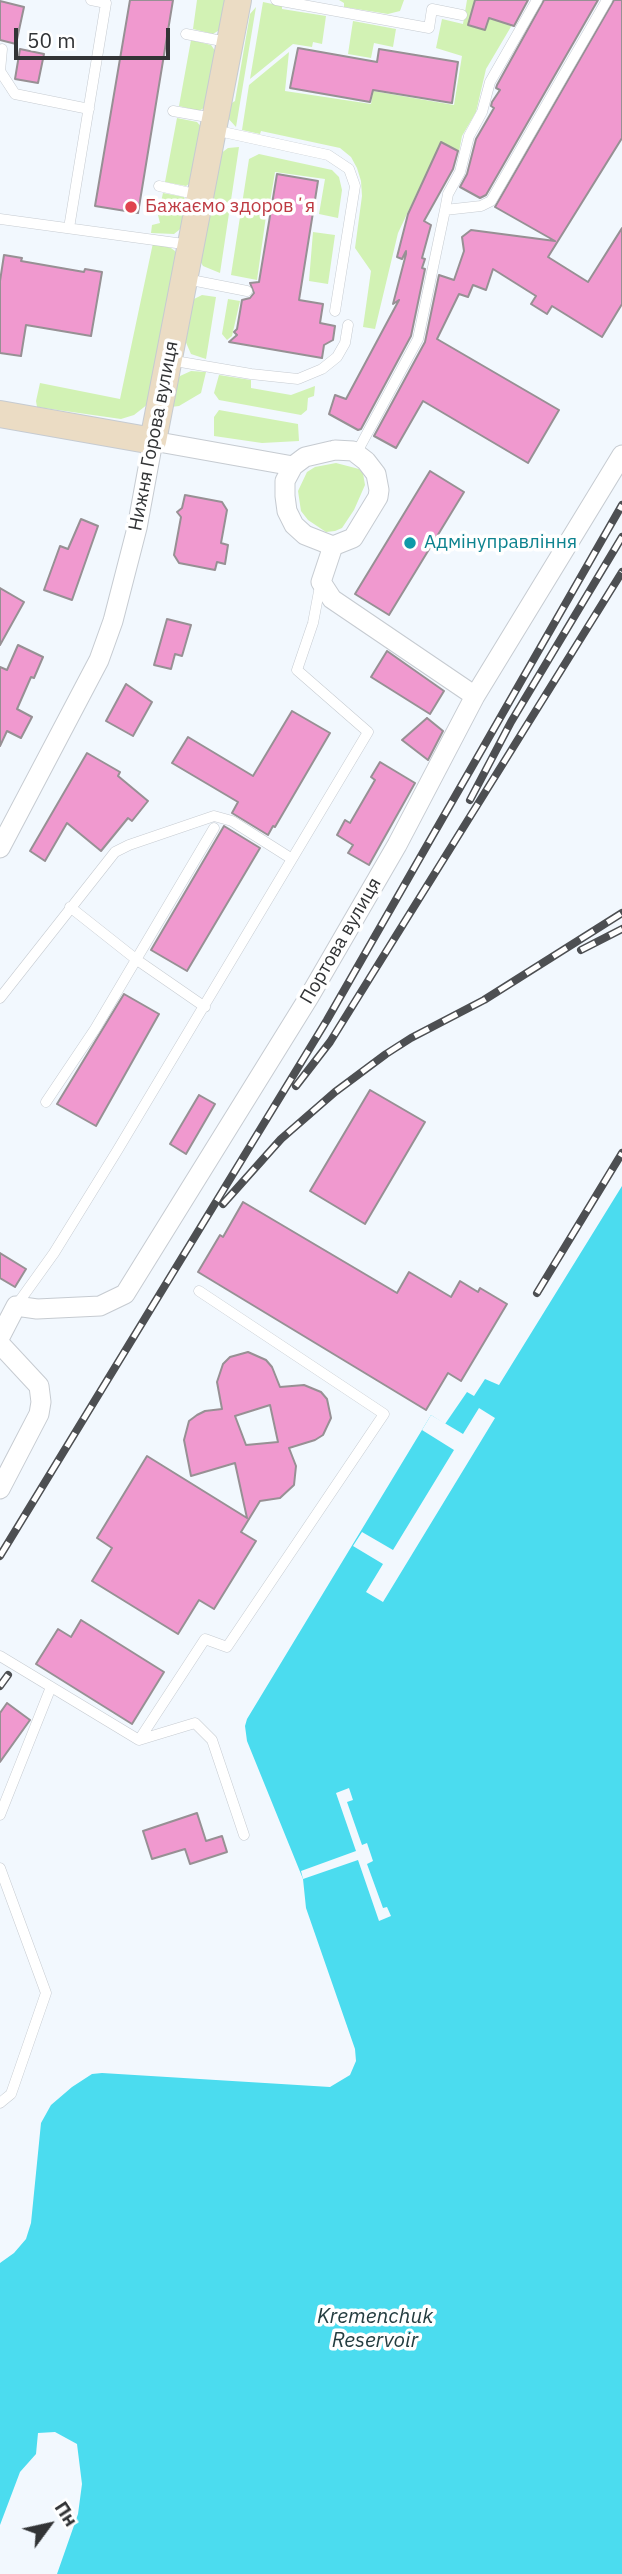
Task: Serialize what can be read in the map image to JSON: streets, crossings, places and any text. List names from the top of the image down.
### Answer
{
  "streets": {
    "street": ["Нижня Горова вулиця", "Портова вулиця"]
  },
  "water": ["Kremenchuk Reservoir"],
  "places": ["Бажаємо здоровʼя", "Адмінуправління"],
  "scale_bar": "50 m",
  "north": "top right"
}
